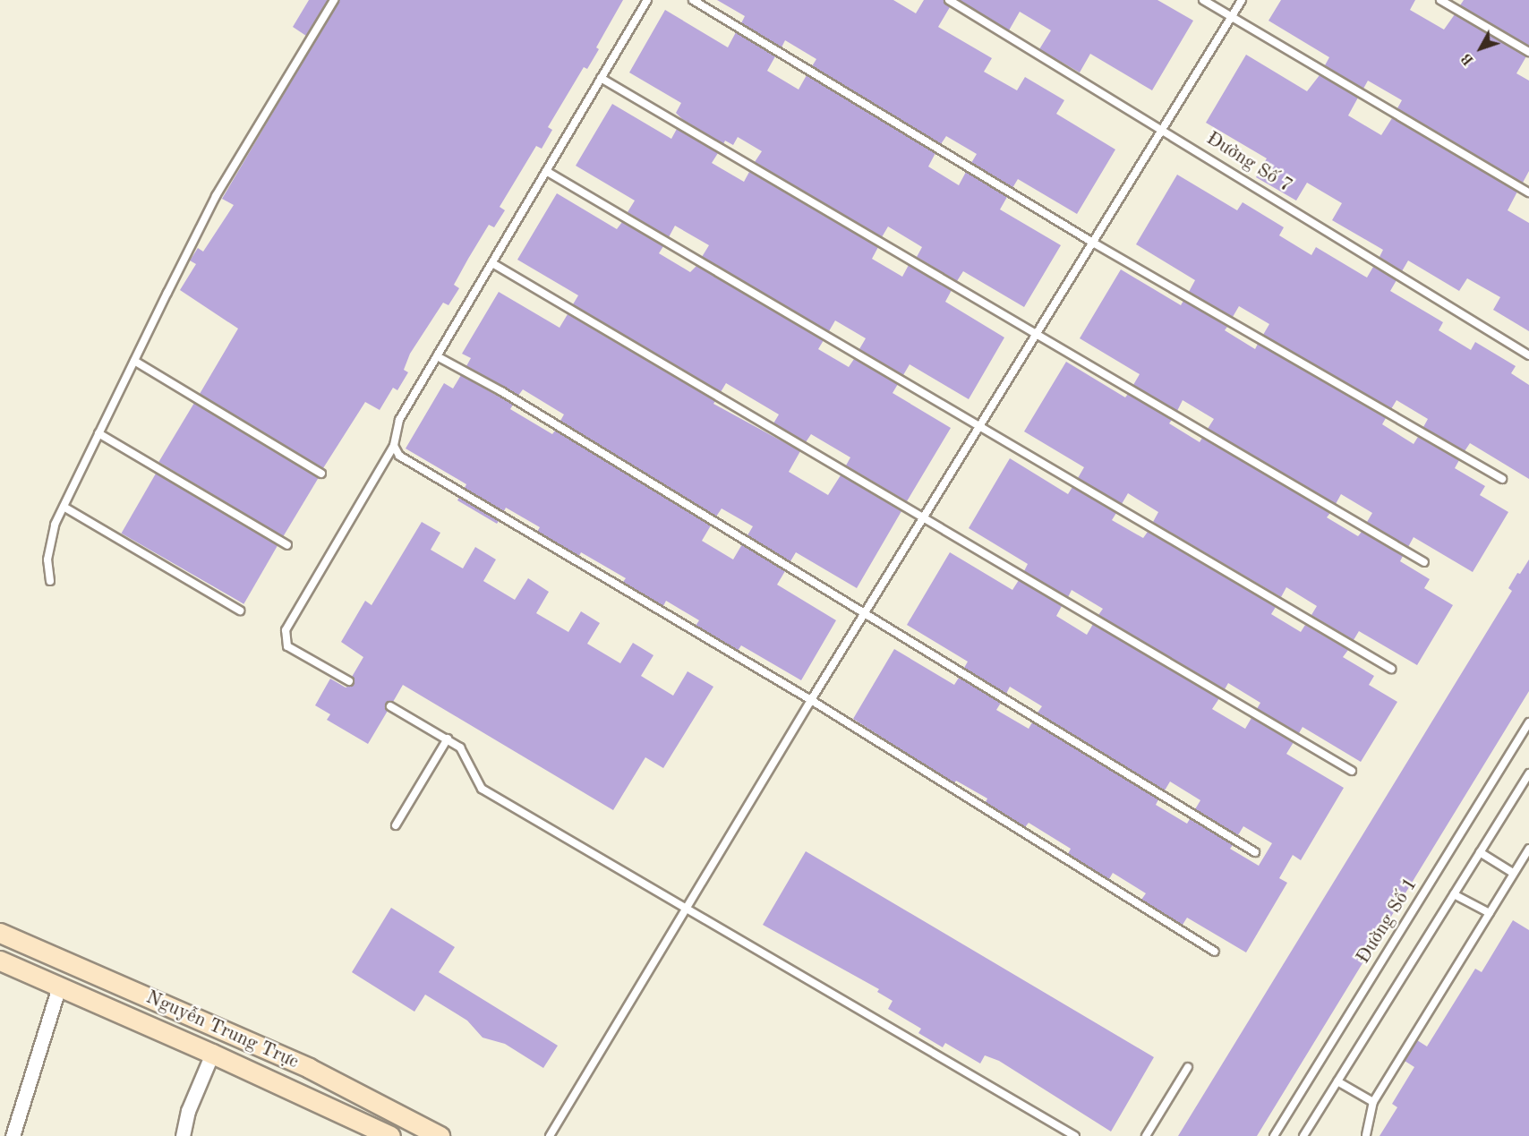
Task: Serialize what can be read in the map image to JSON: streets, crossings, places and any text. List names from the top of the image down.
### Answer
{
  "streets": {
    "main road": ["Nguyễn Trung Trực"],
    "lane": ["Đường Số 7", "Đường Số 1"]
  },
  "north": "bottom left"
}
